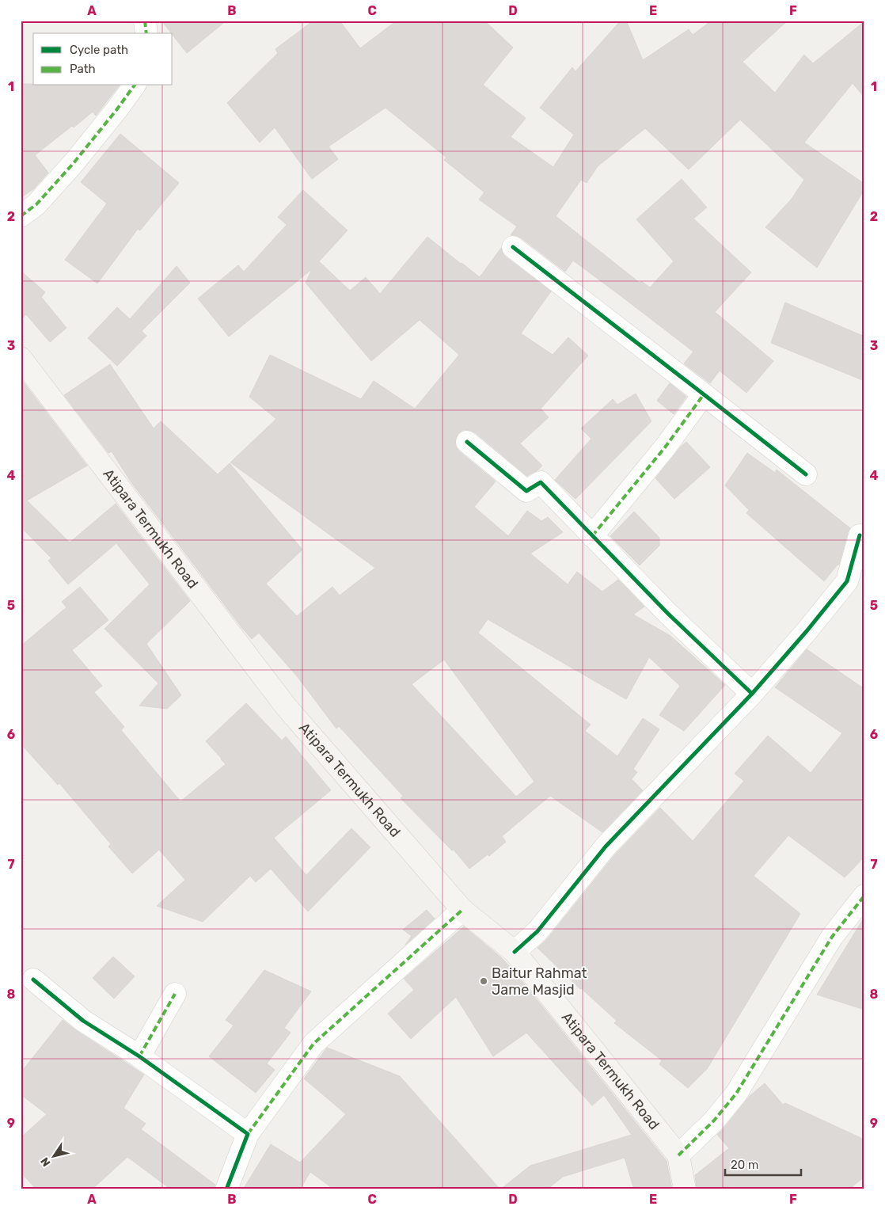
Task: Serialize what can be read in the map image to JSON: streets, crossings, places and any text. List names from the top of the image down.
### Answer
{
  "streets": {
    "main road": ["Atipara Termukh Road"]
  },
  "places": ["Baitur Rahmat Jame Masjid"],
  "legend": ["Cycle path", "Path"],
  "scale_bar": "20 m",
  "north": "bottom left",
  "grid": {
    "columns": [
      "A",
      "B",
      "C",
      "D",
      "E",
      "F"
    ],
    "rows": [
      "1",
      "2",
      "3",
      "4",
      "5",
      "6",
      "7",
      "8",
      "9"
    ]
  }
}
